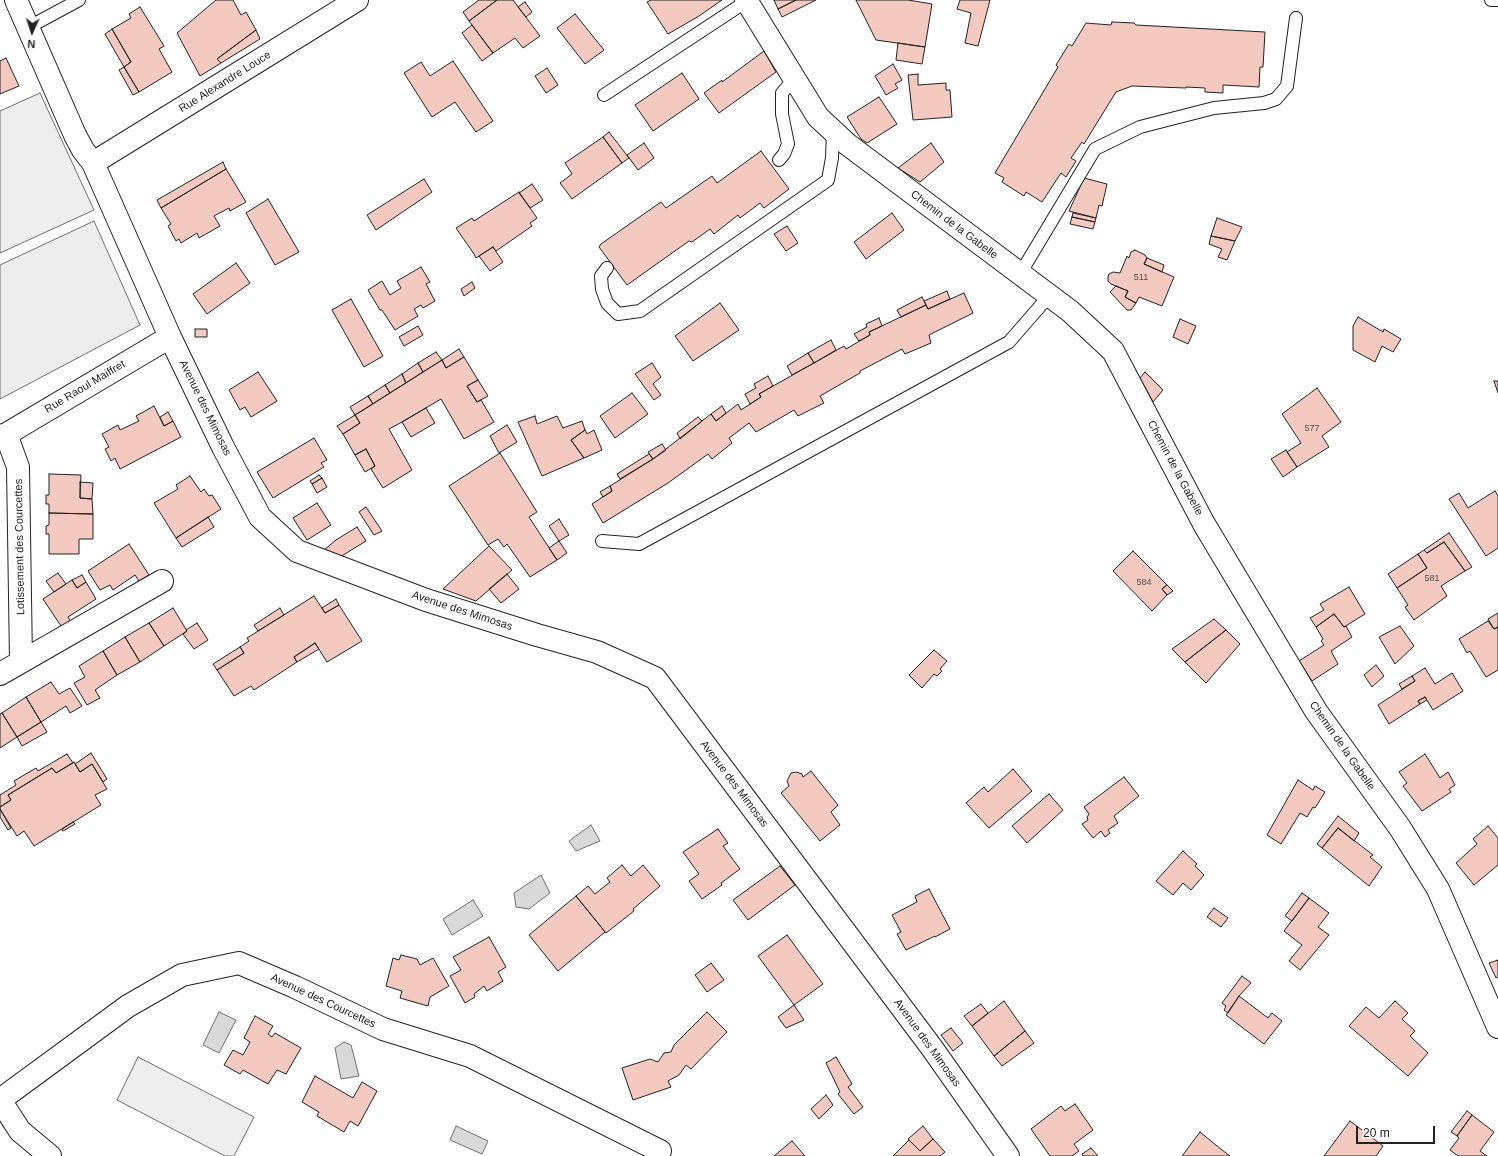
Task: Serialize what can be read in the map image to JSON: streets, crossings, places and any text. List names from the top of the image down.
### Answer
{
  "streets": {
    "street": [
      "Rue Alexandre Louce",
      "Chemin de la Gabelle",
      "Rue Raoul Maiffret",
      "Avenue des Mimosas",
      "Lotissement des Courcettes",
      "Avenue des Courcettes"
    ]
  },
  "crossings": [
    ["Rue Alexandre Louce", "Avenue des Mimosas"],
    ["Rue Raoul Maiffret", "Avenue des Mimosas"],
    ["Rue Raoul Maiffret", "Lotissement des Courcettes"]
  ],
  "house_numbers": [
    "511",
    "577",
    "581",
    "584"
  ],
  "scale_bar": "20 m",
  "north": "bottom"
}
